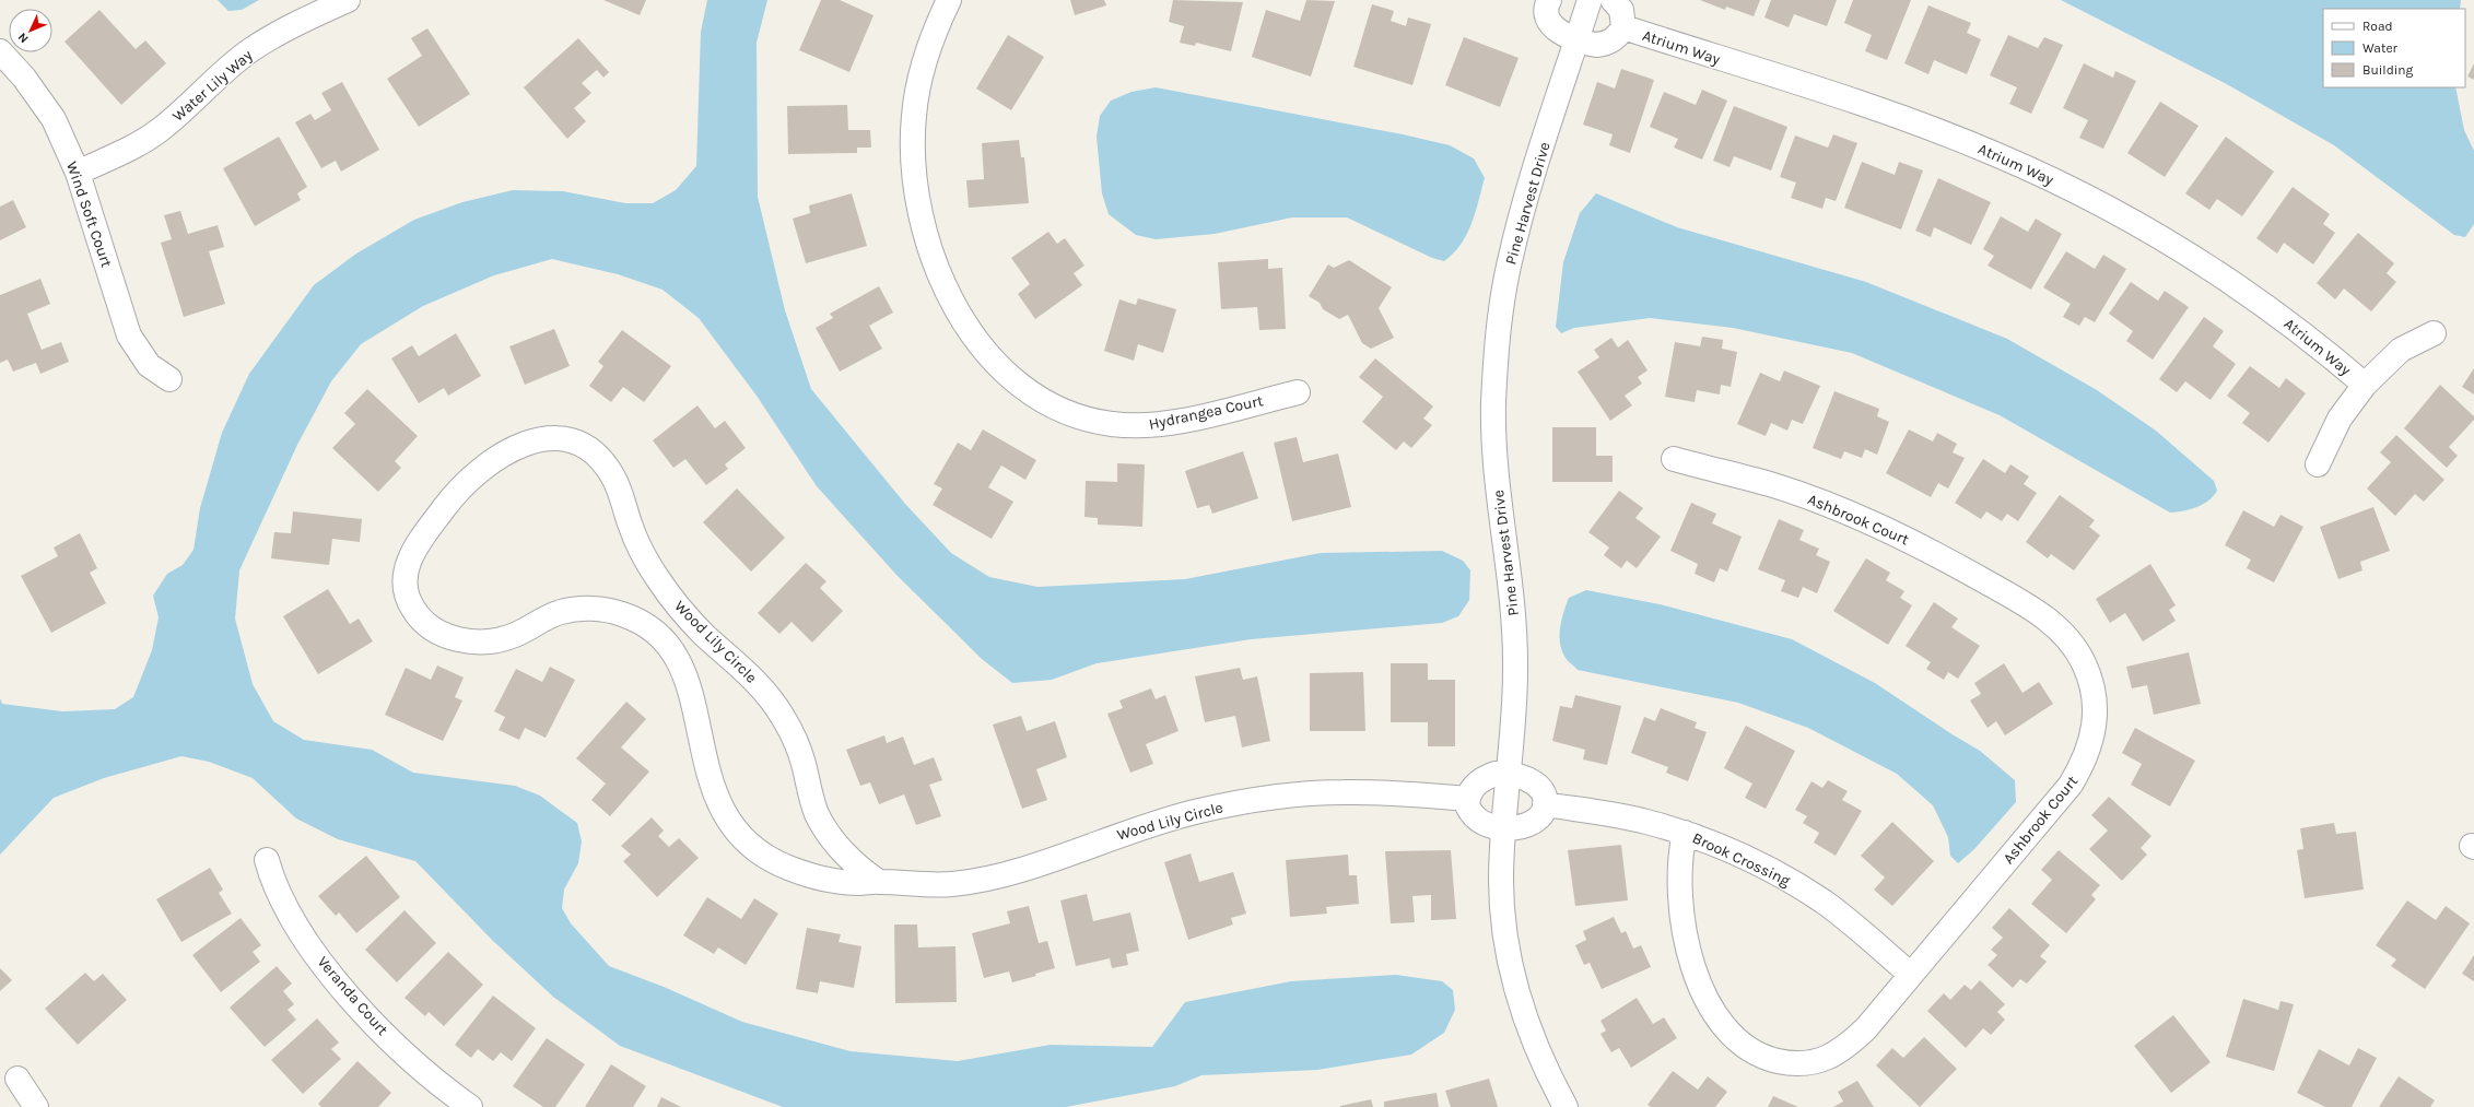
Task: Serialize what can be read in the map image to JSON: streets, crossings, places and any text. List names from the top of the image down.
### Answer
{
  "streets": {
    "street": [
      "Atrium Way",
      "Water Lily Way",
      "Pine Harvest Drive",
      "Wind Soft Court",
      "Hydrangea Court",
      "Ashbrook Court",
      "Wood Lily Circle",
      "Brook Crossing",
      "Veranda Court"
    ]
  },
  "crossings": [
    ["Atrium Way", "Pine Harvest Drive"],
    ["Water Lily Way", "Wind Soft Court"],
    ["Ashbrook Court", "Brook Crossing"]
  ],
  "legend": ["Road", "Water", "Building"],
  "north": "bottom left"
}
